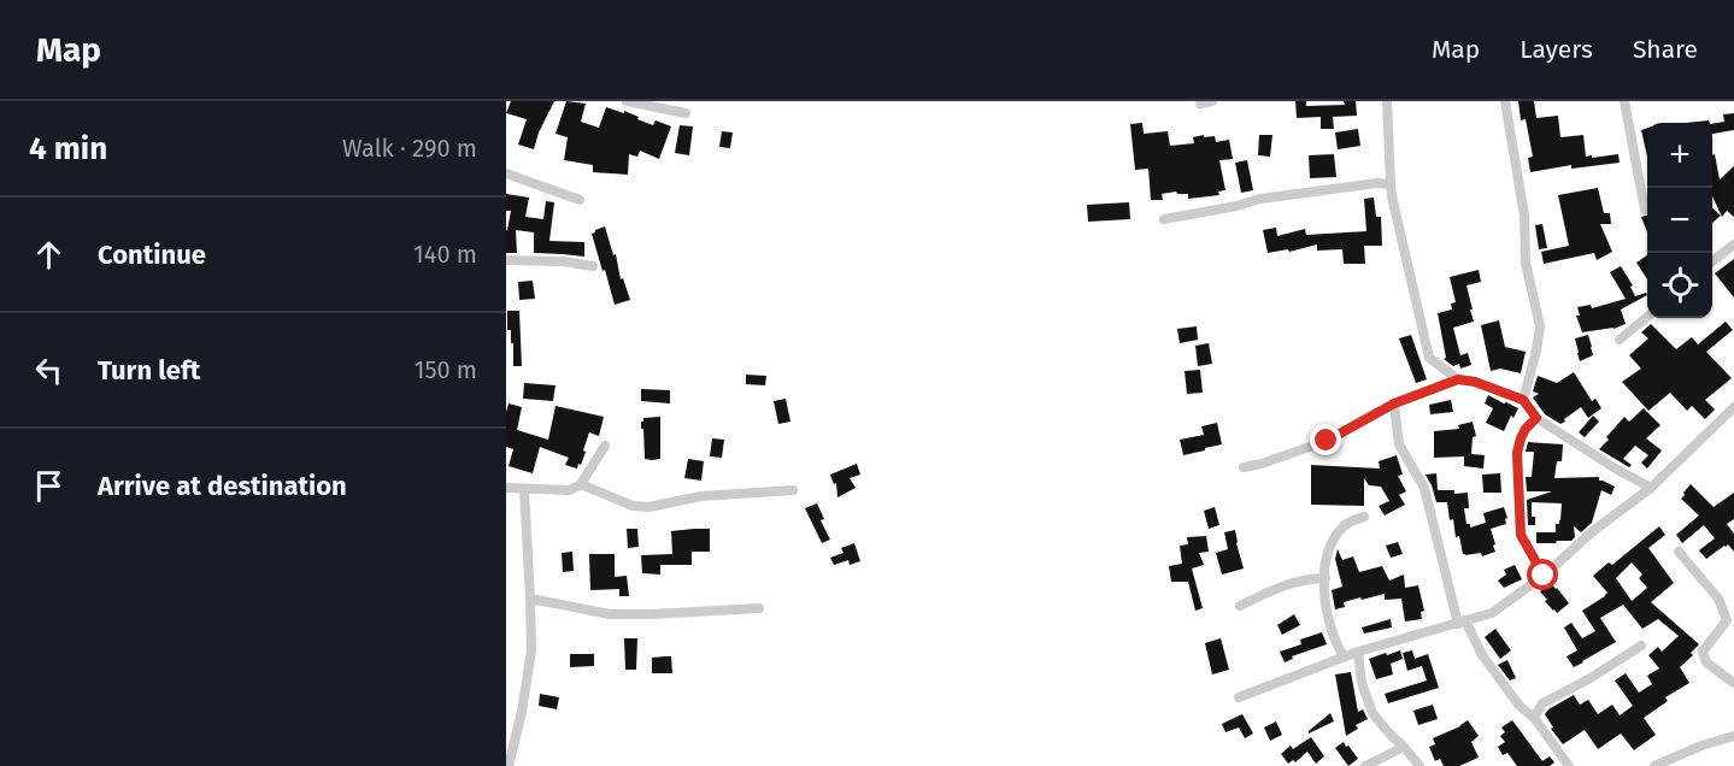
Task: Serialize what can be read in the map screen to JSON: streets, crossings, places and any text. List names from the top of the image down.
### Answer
{
  "page": {
    "header": "Map",
    "nav": ["Map", "Layers", "Share"],
    "heading": ["4 min", "Walk · 290 m"],
    "map_buttons": ["+", "−"],
    "list": [
      ["Continue", "140 m"],
      ["Turn left", "150 m"],
      "Arrive at destination"
    ]
  }
}
